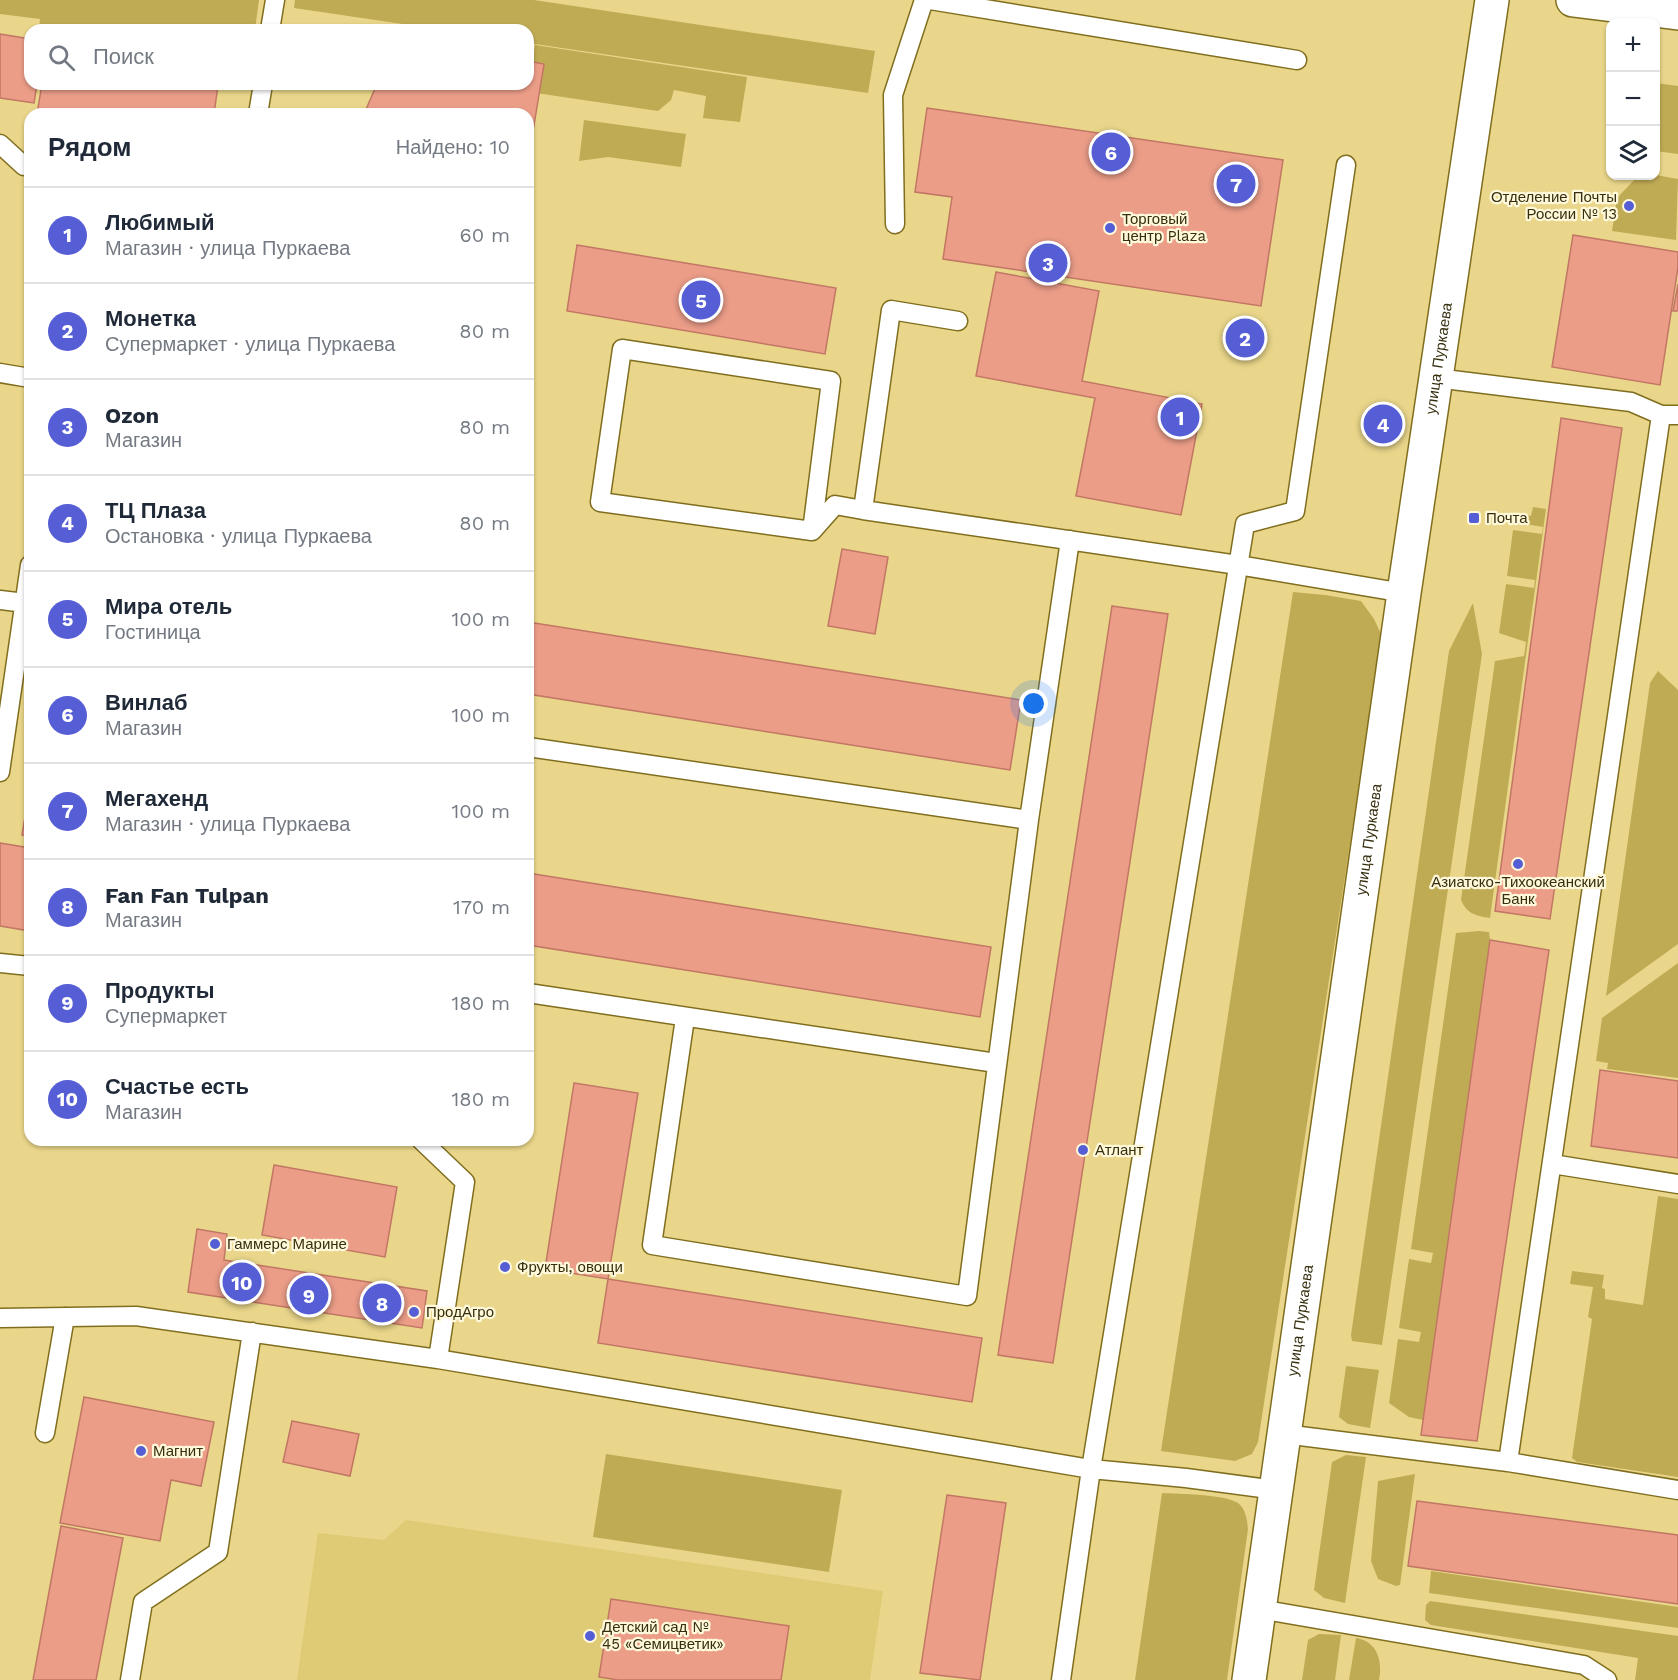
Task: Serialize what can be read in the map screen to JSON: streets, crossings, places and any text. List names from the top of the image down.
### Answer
{
  "streets": {
    "main road": ["улица Пуркаева"]
  },
  "places": {
    "other": [
      "Отделение Почты России № 13",
      "Торговый центр Plaza",
      "Азиатско-Тихоокеанский Банк",
      "Атлант",
      "Гаммерс Марине",
      "Фрукты, овощи",
      "ПродАгро",
      "Магнит",
      "Детский сад № 45 «Семицветик»"
    ],
    "transit": ["Почта"]
  },
  "page": {
    "map_buttons": ["+", "−"],
    "search": "Поиск",
    "heading": ["Рядом", "Найдено: 10"],
    "pins": [
      "6",
      "7",
      "3",
      "5",
      "2",
      "1",
      "4",
      "10",
      "9",
      "8"
    ],
    "list": [
      {
        "mark": "1",
        "name": "Любимый",
        "note": "Магазин · улица Пуркаева",
        "value": "60 m"
      },
      {
        "mark": "2",
        "name": "Монетка",
        "note": "Супермаркет · улица Пуркаева",
        "value": "80 m"
      },
      {
        "mark": "3",
        "name": "Ozon",
        "note": "Магазин",
        "value": "80 m"
      },
      {
        "mark": "4",
        "name": "ТЦ Плаза",
        "note": "Остановка · улица Пуркаева",
        "value": "80 m"
      },
      {
        "mark": "5",
        "name": "Мира отель",
        "note": "Гостиница",
        "value": "100 m"
      },
      {
        "mark": "6",
        "name": "Винлаб",
        "note": "Магазин",
        "value": "100 m"
      },
      {
        "mark": "7",
        "name": "Мегахенд",
        "note": "Магазин · улица Пуркаева",
        "value": "100 m"
      },
      {
        "mark": "8",
        "name": "Fan Fan Tulpan",
        "note": "Магазин",
        "value": "170 m"
      },
      {
        "mark": "9",
        "name": "Продукты",
        "note": "Супермаркет",
        "value": "180 m"
      },
      {
        "mark": "10",
        "name": "Счастье есть",
        "note": "Магазин",
        "value": "180 m"
      }
    ]
  }
}
